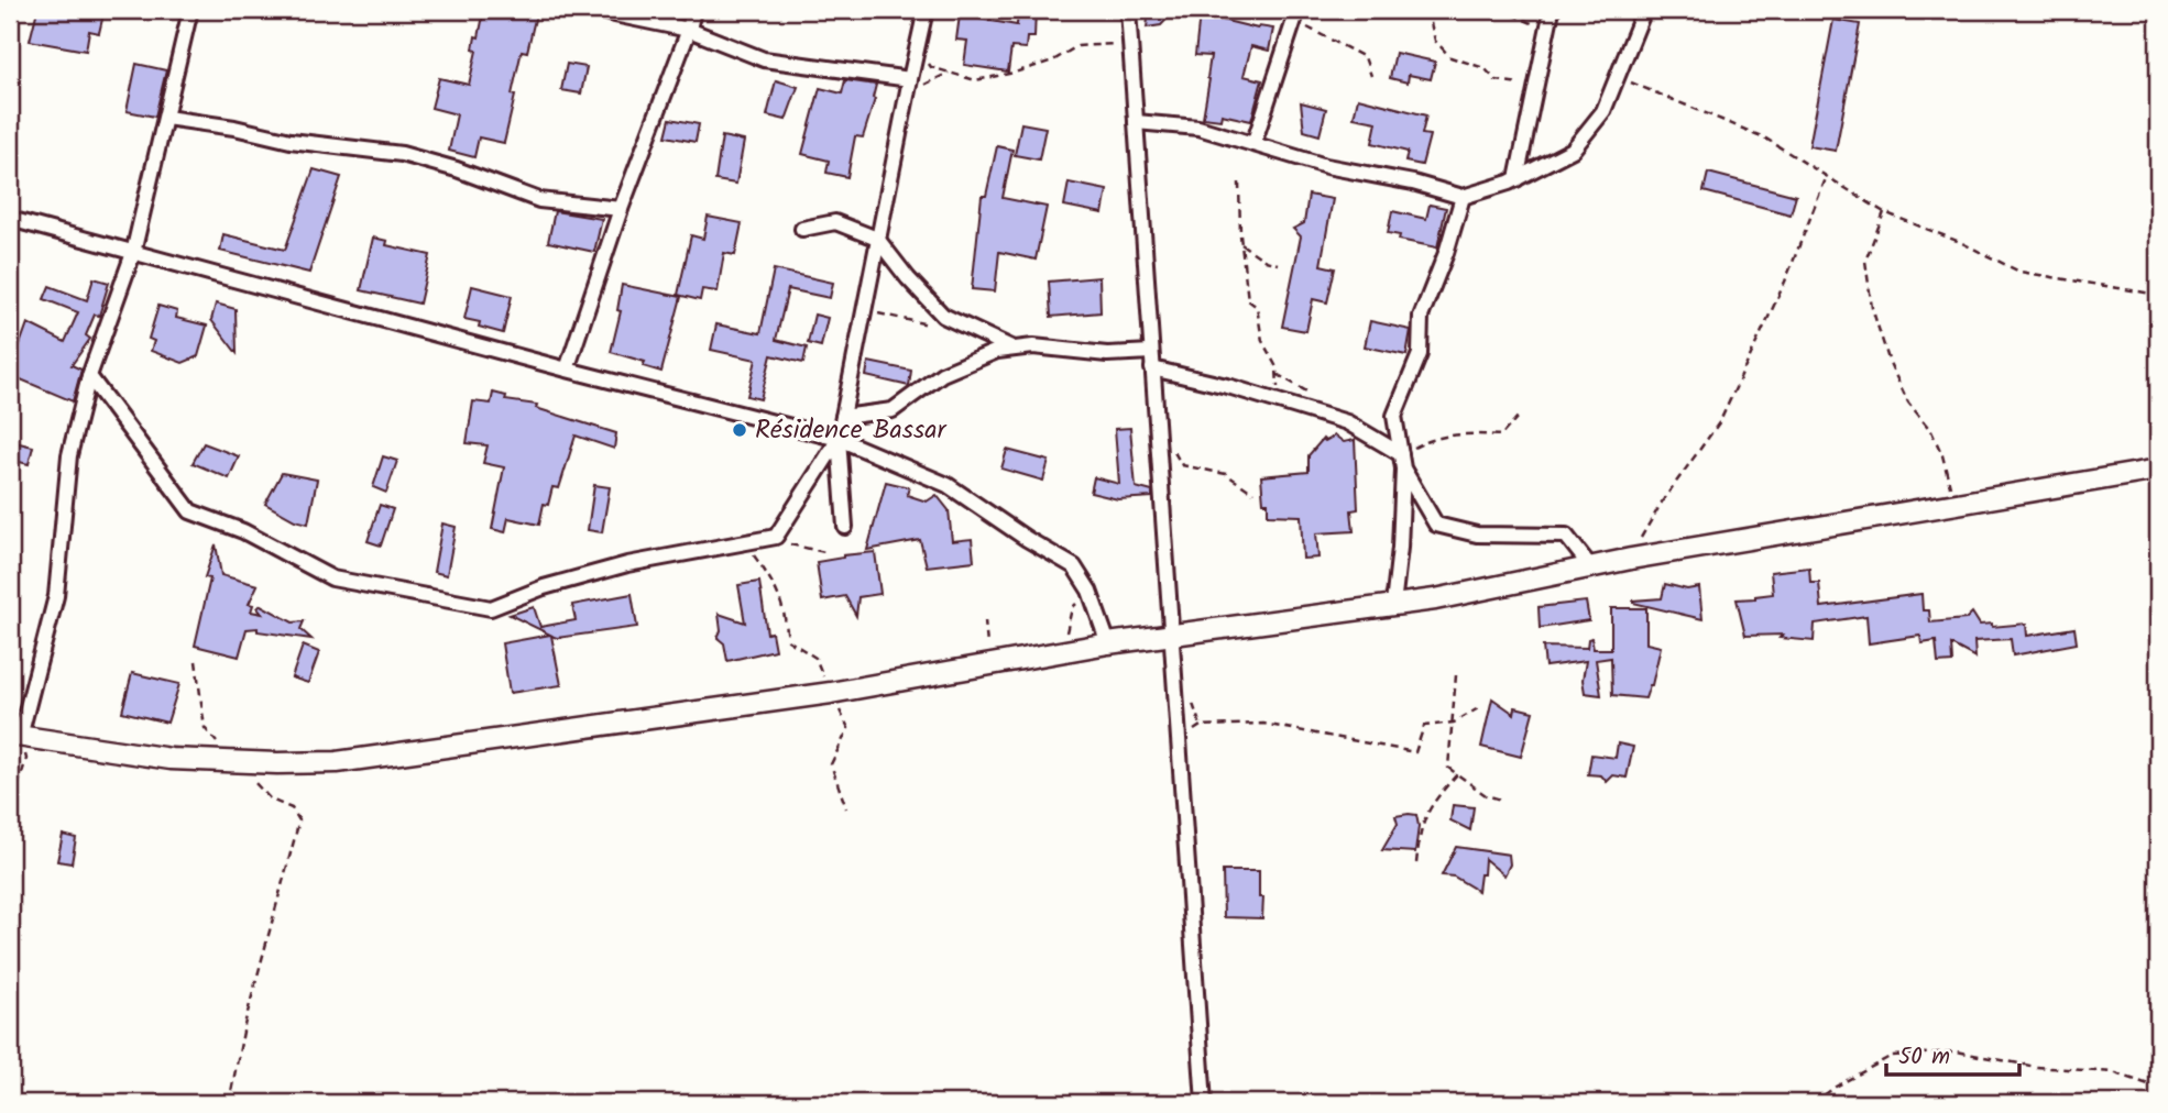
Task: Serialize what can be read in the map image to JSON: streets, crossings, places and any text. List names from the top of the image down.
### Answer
{
  "places": ["Résidence Bassar"],
  "scale_bar": "50 m"
}
